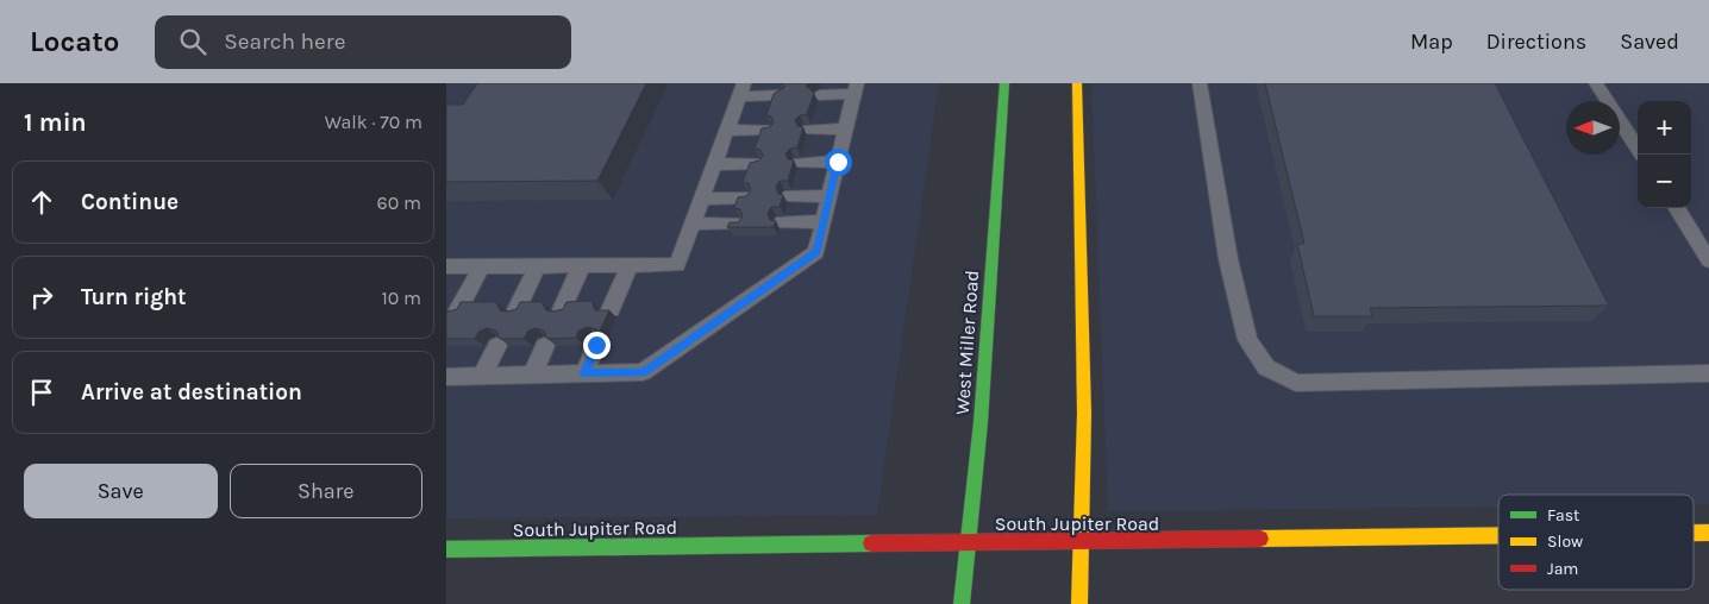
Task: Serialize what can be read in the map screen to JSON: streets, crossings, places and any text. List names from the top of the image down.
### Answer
{
  "streets": {
    "main road": ["West Miller Road", "South Jupiter Road"]
  },
  "crossings": [
    ["West Miller Road", "South Jupiter Road"]
  ],
  "legend": ["Fast", "Slow", "Jam"],
  "north": "left",
  "page": {
    "header": "Locato",
    "search": "Search here",
    "nav": ["Map", "Directions", "Saved"],
    "heading": ["1 min", "Walk · 70 m"],
    "map_buttons": ["+", "−"],
    "list": [
      ["Continue", "60 m"],
      ["Turn right", "10 m"],
      "Arrive at destination"
    ],
    "buttons": ["Save", "Share"]
  }
}
